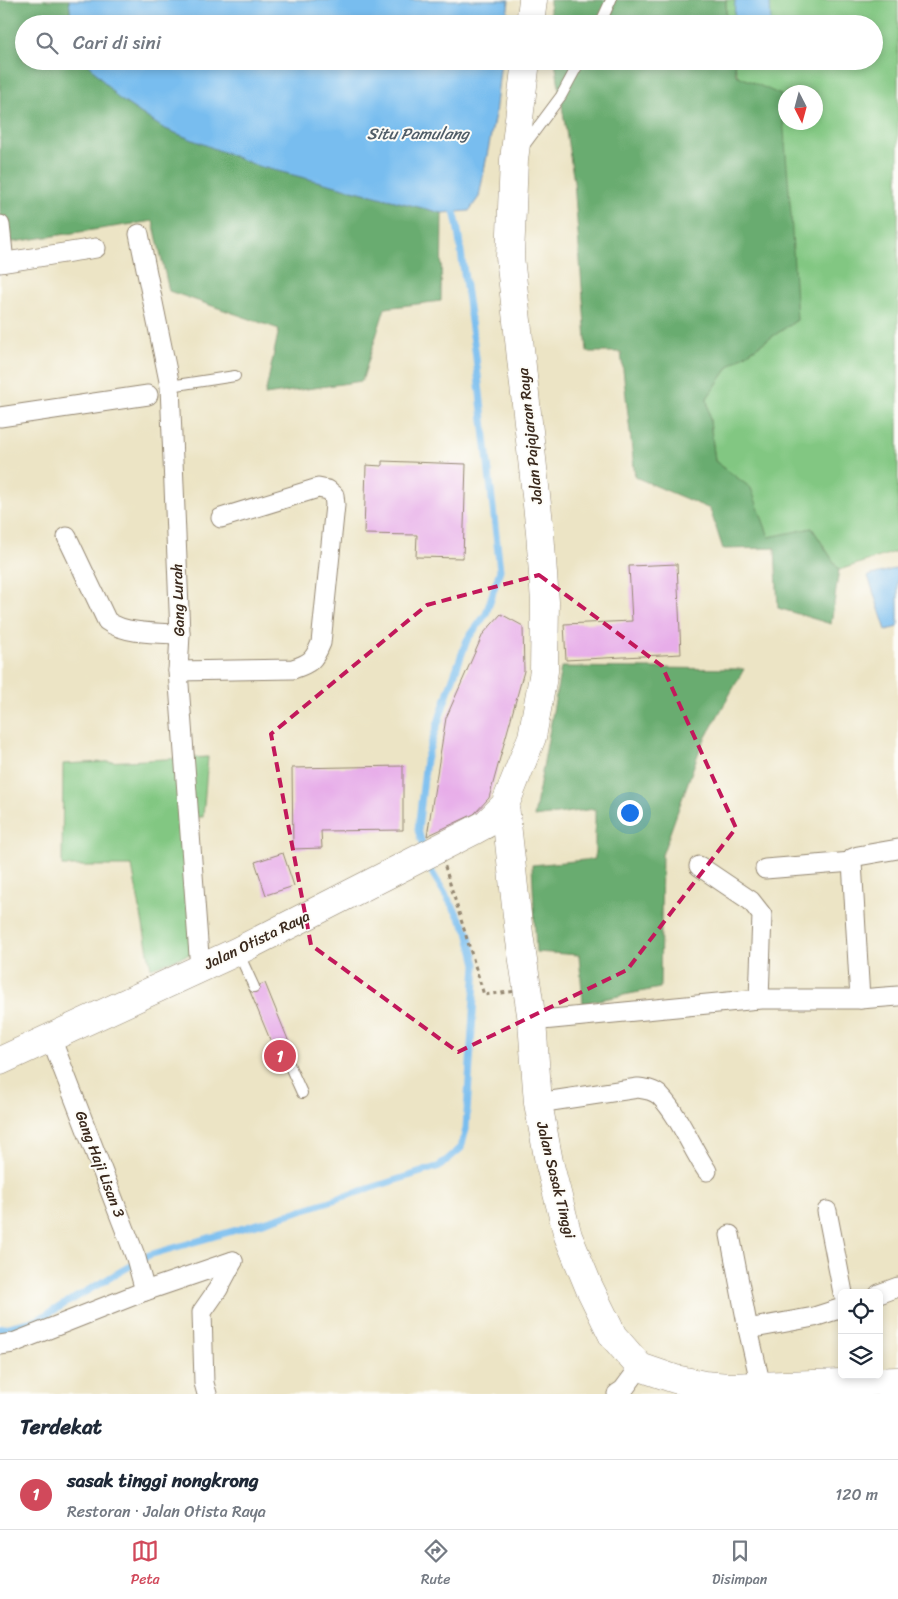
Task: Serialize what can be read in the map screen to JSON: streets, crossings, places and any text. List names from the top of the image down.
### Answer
{
  "streets": {
    "main road": ["Jalan Pajajaran Raya", "Jalan Otista Raya", "Jalan Sasak Tinggi"],
    "street": ["Gang Lurah", "Gang Haji Lisan 3"]
  },
  "crossings": [
    ["Jalan Pajajaran Raya", "Jalan Otista Raya"],
    ["Jalan Pajajaran Raya", "Jalan Sasak Tinggi"],
    ["Gang Lurah", "Jalan Otista Raya"],
    ["Jalan Otista Raya", "Gang Haji Lisan 3"],
    ["Jalan Otista Raya", "Jalan Sasak Tinggi"]
  ],
  "water": ["Situ Pamulang"],
  "north": "bottom",
  "page": {
    "search": "Cari di sini",
    "pins": "1",
    "heading": "Terdekat",
    "list": [
      {
        "mark": "1",
        "name": "sasak tinggi nongkrong",
        "note": "Restoran · Jalan Otista Raya",
        "value": "120 m"
      }
    ],
    "nav": ["Peta", "Rute", "Disimpan"]
  }
}
